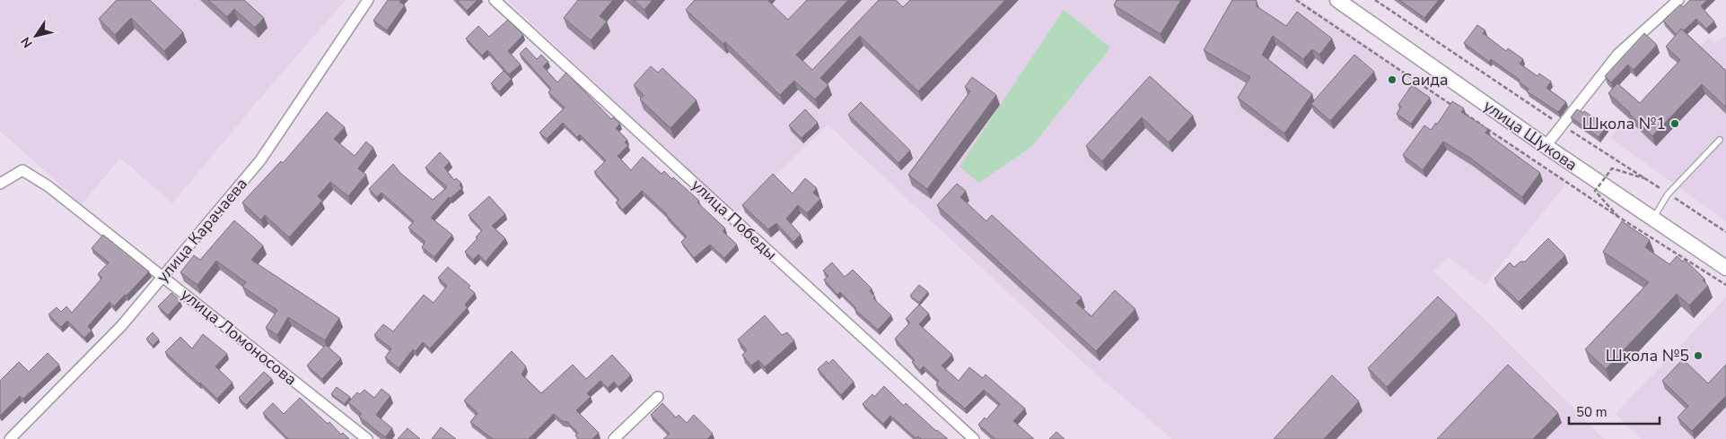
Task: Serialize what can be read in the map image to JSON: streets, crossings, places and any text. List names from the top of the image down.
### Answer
{
  "streets": {
    "main road": ["улица Шукова"],
    "street": ["улица Победы", "улица Карачаева", "улица Ломоносова"]
  },
  "crossings": [
    ["улица Карачаева", "улица Ломоносова"]
  ],
  "places": ["Саида", "Школа №1", "Школа №5"],
  "scale_bar": "50 m",
  "north": "bottom left"
}
